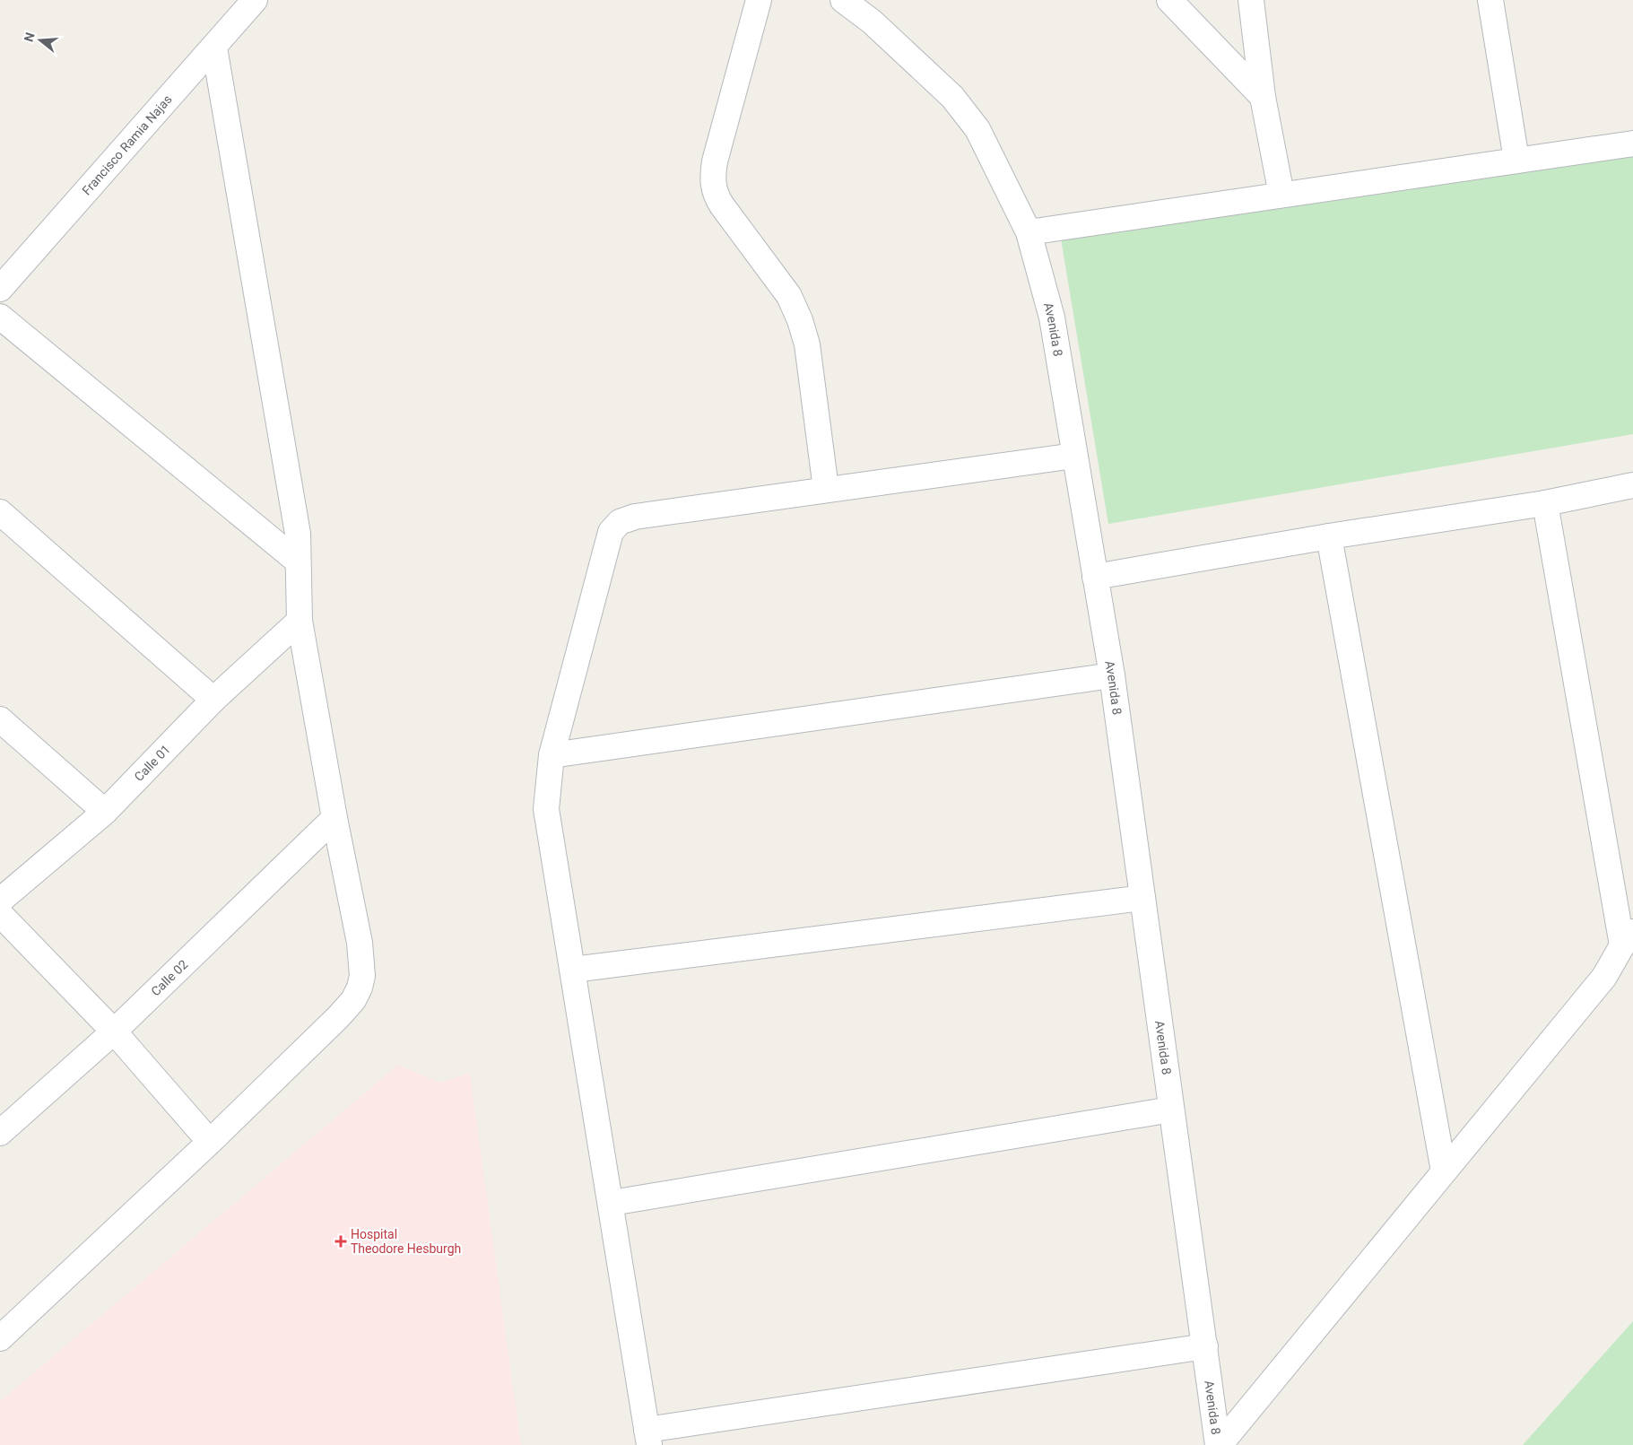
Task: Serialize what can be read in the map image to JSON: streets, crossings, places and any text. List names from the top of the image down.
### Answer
{
  "streets": {
    "street": [
      "Francisco Ramia Najas",
      "Avenida 8",
      "Calle 01",
      "Calle 02"
    ]
  },
  "places": {
    "health": ["Hospital Theodore Hesburgh"]
  },
  "north": "left"
}
